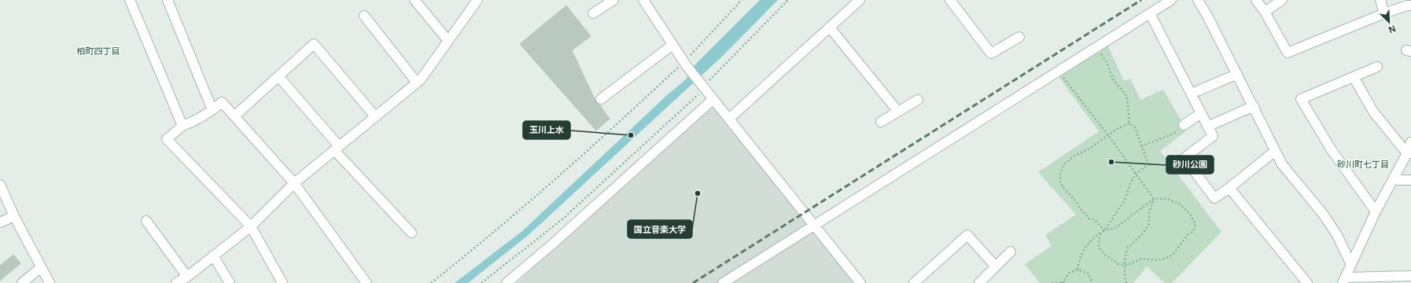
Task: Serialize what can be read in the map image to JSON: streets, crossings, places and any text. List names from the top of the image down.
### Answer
{
  "districts": ["柏町四丁目", "砂川町七丁目"],
  "places": ["玉川上水", "砂川公園", "国立音楽大学"],
  "north": "bottom right"
}
